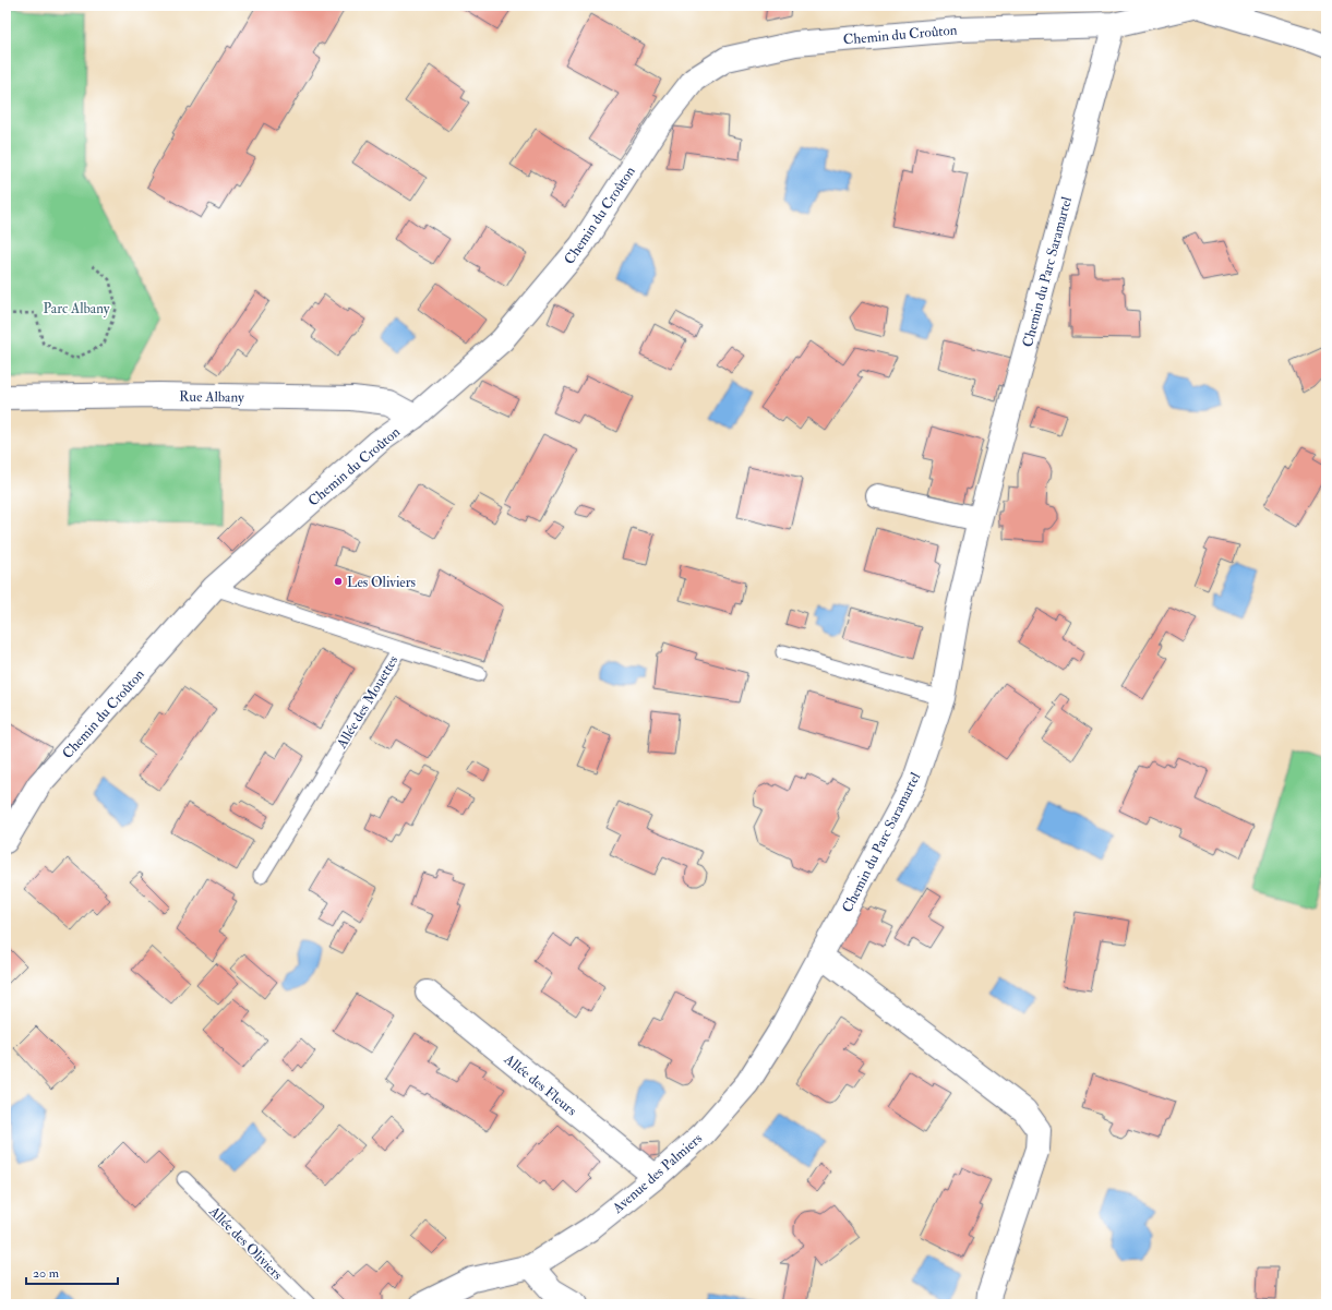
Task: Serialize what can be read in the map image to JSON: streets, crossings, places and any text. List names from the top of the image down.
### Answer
{
  "streets": {
    "street": [
      "Chemin du Croûton",
      "Chemin du Parc Saramartel",
      "Rue Albany",
      "Allée des Fleurs",
      "Avenue des Palmiers"
    ],
    "lane": ["Allée des Mouettes", "Allée des Oliviers"]
  },
  "crossings": [
    ["Chemin du Croûton", "Chemin du Parc Saramartel"],
    ["Chemin du Croûton", "Rue Albany"],
    ["Chemin du Croûton", "Allée des Mouettes"],
    ["Chemin du Parc Saramartel", "Avenue des Palmiers"],
    ["Allée des Fleurs", "Avenue des Palmiers"]
  ],
  "parks": ["Parc Albany"],
  "places": ["Les Oliviers"],
  "scale_bar": "20 m"
}
